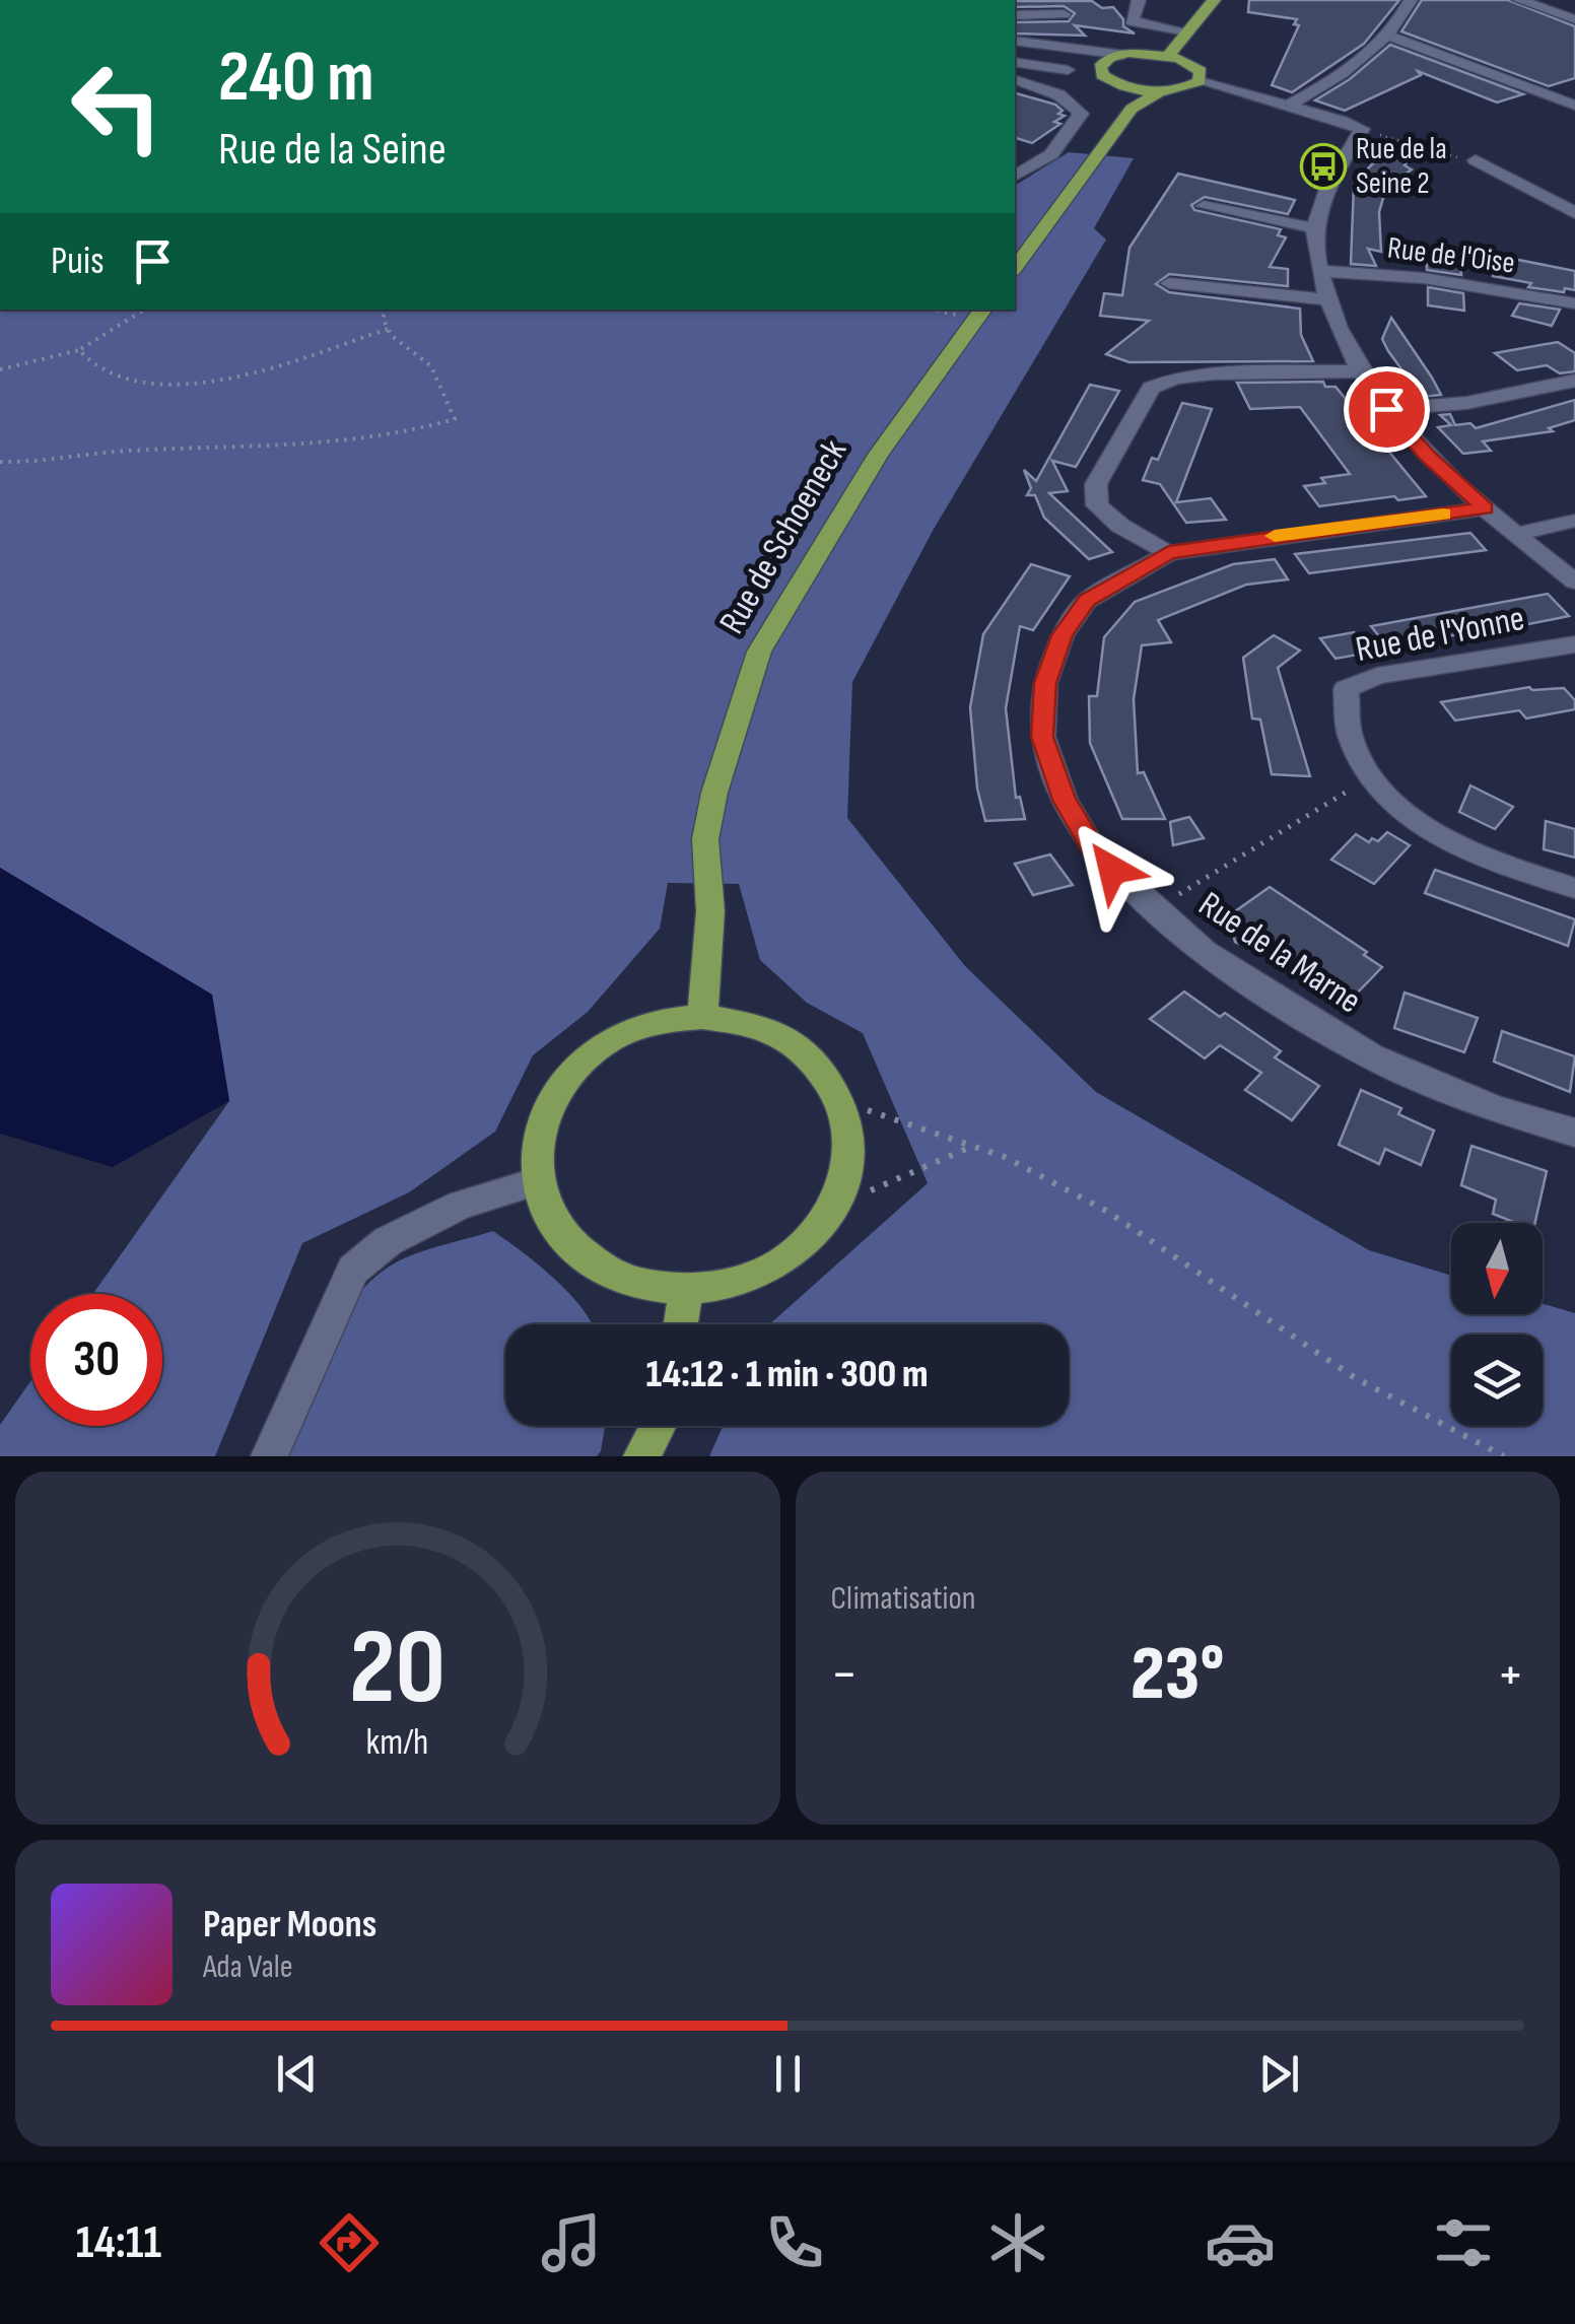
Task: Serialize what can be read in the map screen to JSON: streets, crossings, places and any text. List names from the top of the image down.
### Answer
{
  "streets": {
    "main road": ["Rue de Schoeneck"],
    "street": ["Rue de l'Oise", "Rue de l'Yonne", "Rue de la Marne"]
  },
  "places": {
    "bus stop": ["Rue de la Seine 2"]
  },
  "north": "bottom",
  "page": {
    "turn": ["240 m", "Rue de la Seine"],
    "then": "Puis",
    "limit": "30",
    "trip": "14:12 · 1 min · 300 m",
    "tile": "Climatisation",
    "heat": ["−", "23°", "+"],
    "song": ["Paper Moons", "Ada Vale"],
    "tabs": "14:11",
    "gauge": ["20", "km/h"]
  }
}
